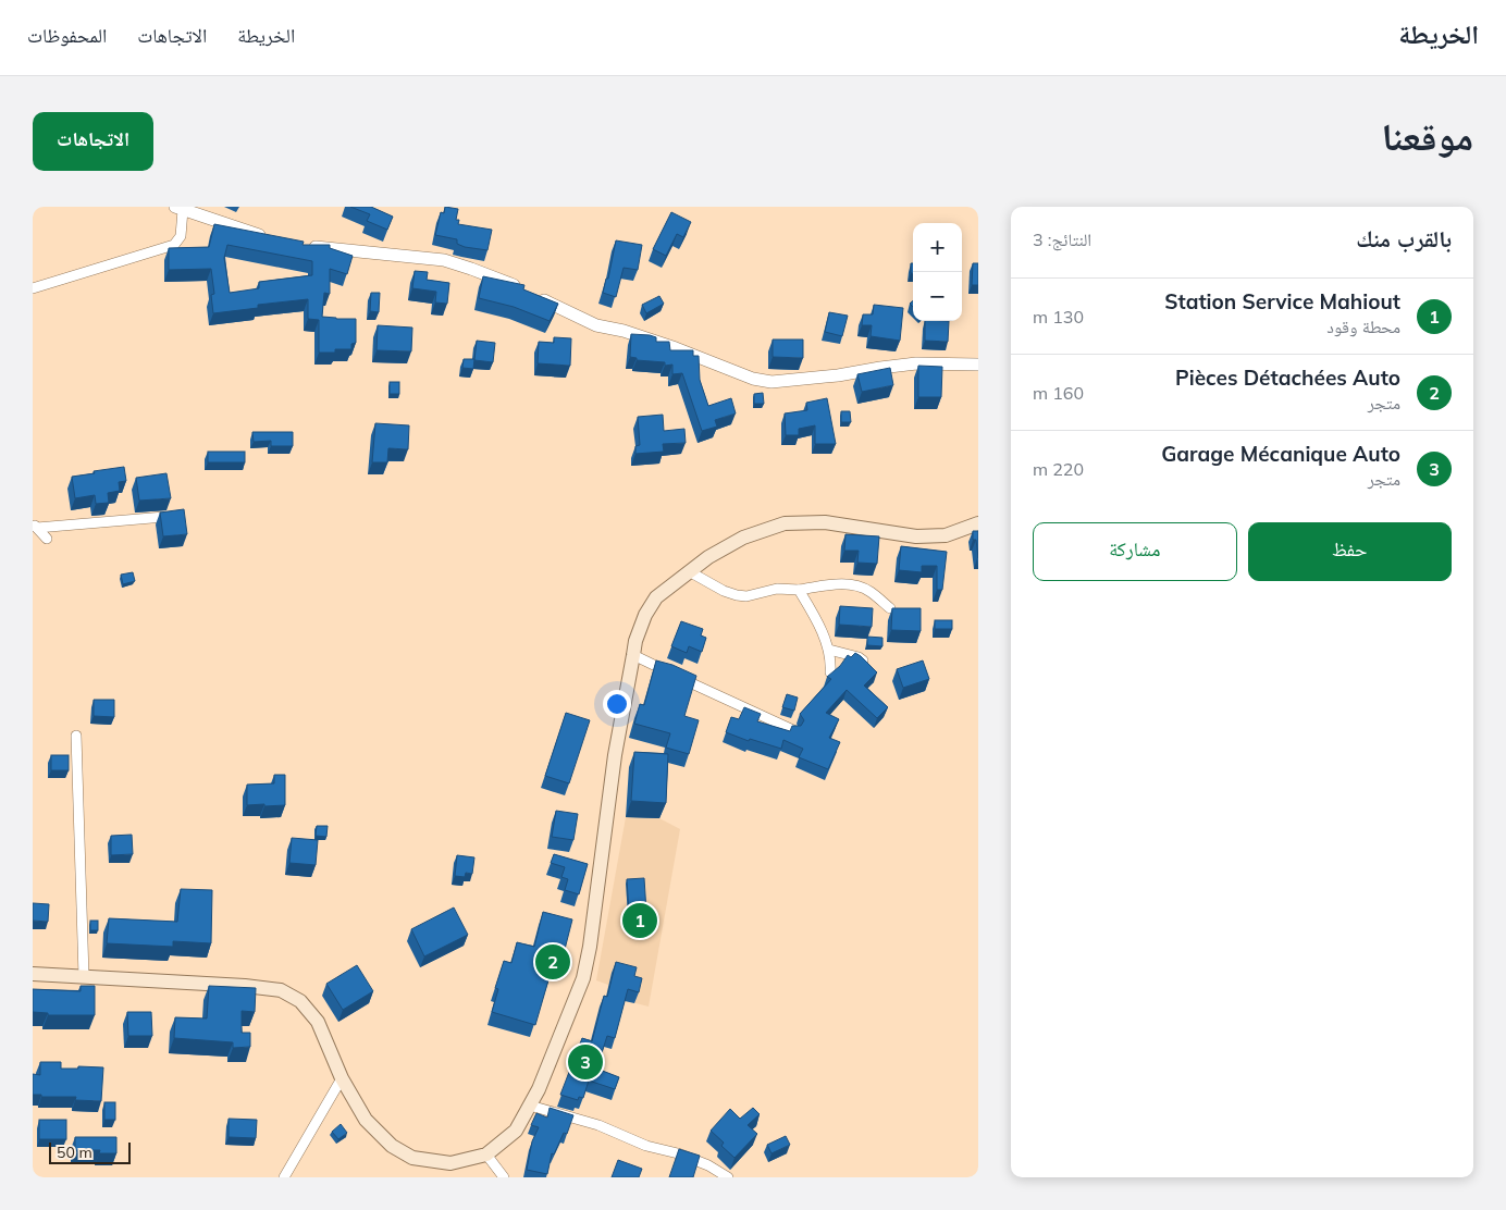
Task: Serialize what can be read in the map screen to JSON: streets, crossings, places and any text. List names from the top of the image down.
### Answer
{
  "scale_bar": "50 m",
  "page": {
    "header": "الخريطة",
    "nav": ["الخريطة", "الاتجاهات", "المحفوظات"],
    "title": "موقعنا",
    "buttons": [
      "الاتجاهات",
      ["حفظ", "مشاركة"]
    ],
    "heading": ["بالقرب منك", "النتائج: 3"],
    "map_buttons": ["+", "−"],
    "list": [
      {
        "mark": "1",
        "name": "Station Service Mahiout",
        "note": "محطة وقود",
        "value": "130 m"
      },
      {
        "mark": "2",
        "name": "Pièces Détachées Auto",
        "note": "متجر",
        "value": "160 m"
      },
      {
        "mark": "3",
        "name": "Garage Mécanique Auto",
        "note": "متجر",
        "value": "220 m"
      }
    ],
    "pins": ["1", "2", "3"],
    "scale": "50 m"
  }
}
